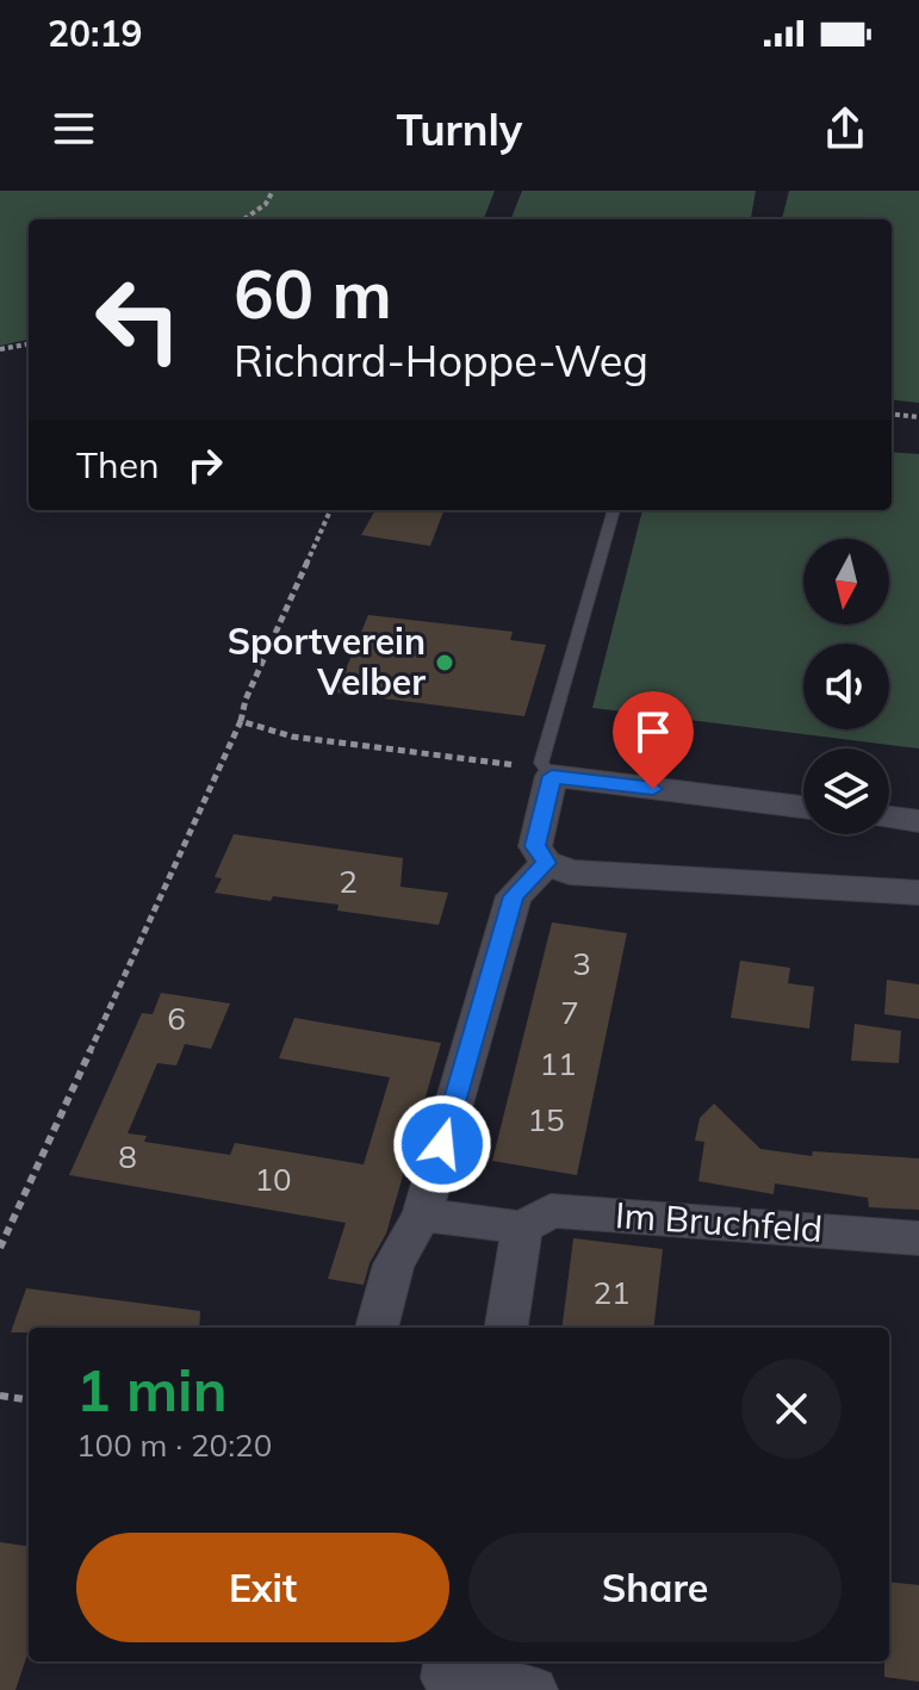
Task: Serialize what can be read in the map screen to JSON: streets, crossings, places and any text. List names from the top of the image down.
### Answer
{
  "streets": {
    "street": ["Im Bruchfeld"]
  },
  "places": ["Sportverein Velber"],
  "house_numbers": [
    "2",
    "3",
    "7",
    "6",
    "11",
    "15",
    "8",
    "10",
    "21"
  ],
  "north": "bottom",
  "page": {
    "status": "20:19",
    "header": "Turnly",
    "turn": ["60 m", "Richard-Hoppe-Weg"],
    "then": "Then",
    "heading": ["1 min", "100 m · 20:20"],
    "buttons": ["Exit", "Share"]
  }
}
